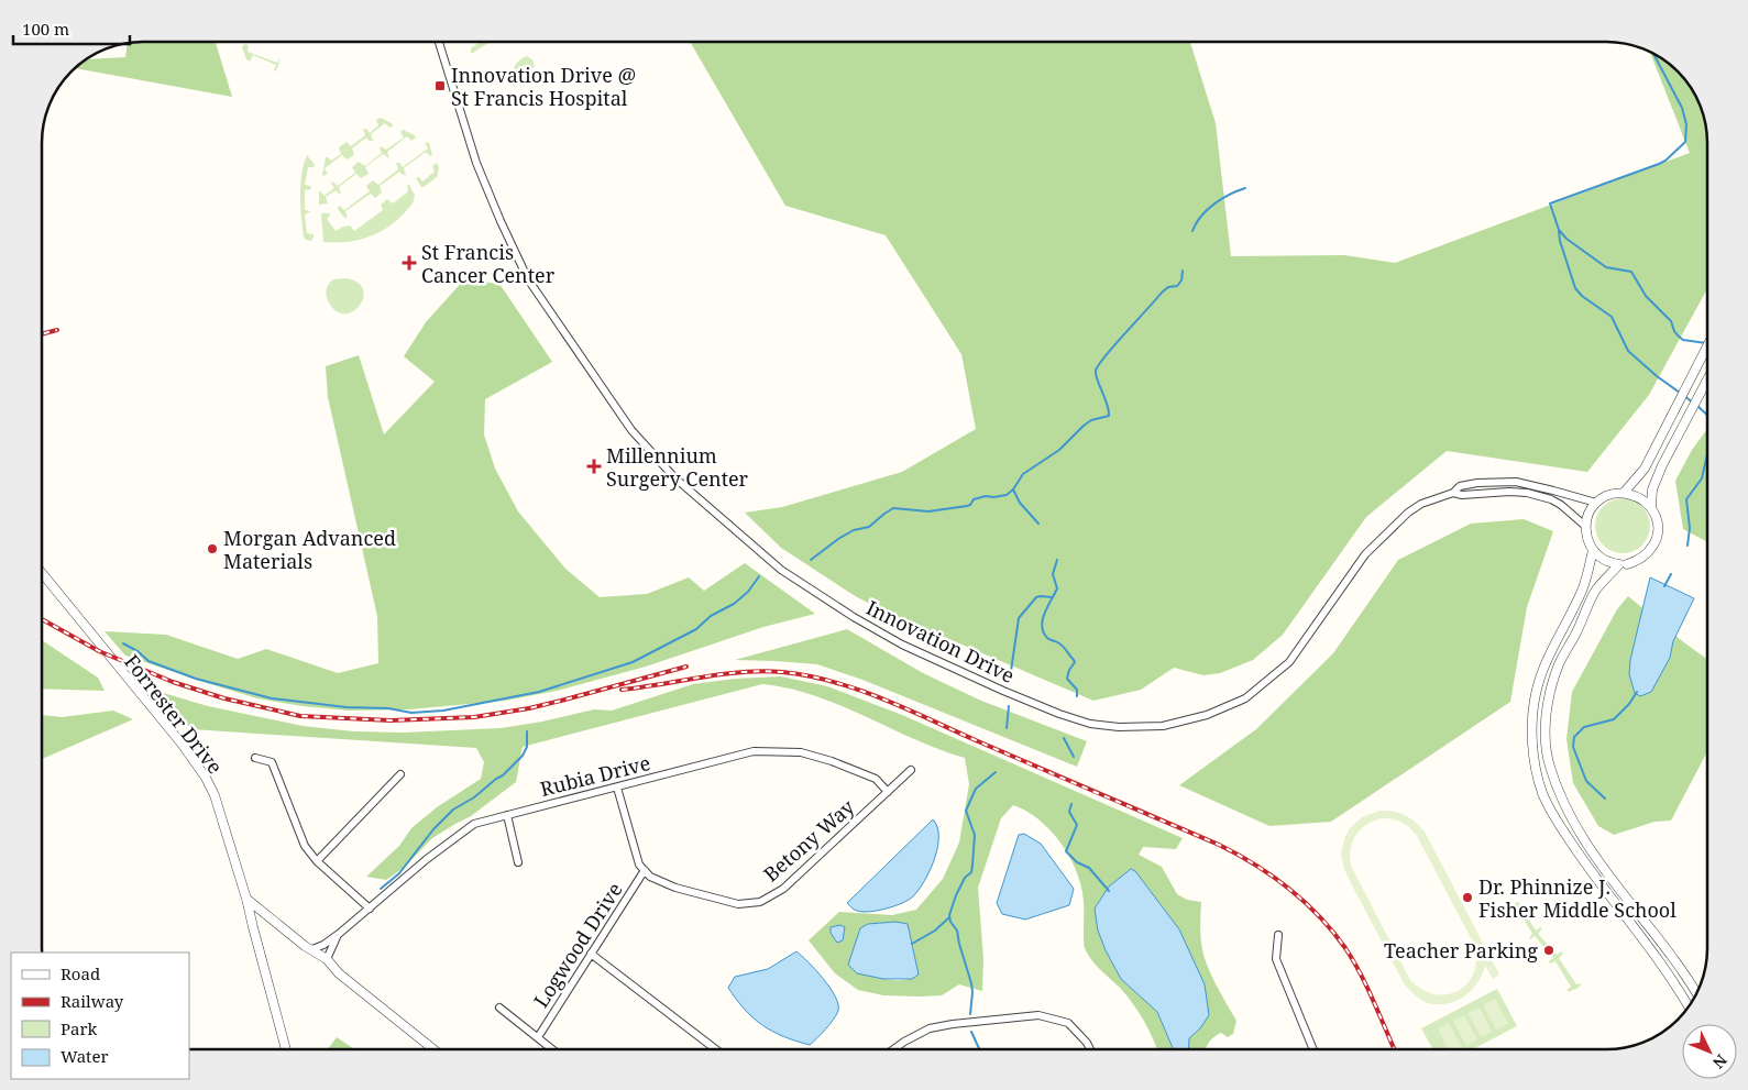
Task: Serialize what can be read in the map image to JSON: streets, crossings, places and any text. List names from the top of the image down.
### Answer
{
  "streets": {
    "street": [
      "Innovation Drive",
      "Forrester Drive",
      "Rubia Drive",
      "Betony Way",
      "Logwood Drive"
    ]
  },
  "crossings": [
    ["Rubia Drive", "Betony Way"],
    ["Betony Way", "Logwood Drive"]
  ],
  "places": {
    "transit": ["Innovation Drive @ St Francis Hospital"],
    "health": ["St Francis Cancer Center", "Millennium Surgery Center"],
    "other": ["Morgan Advanced Materials", "Dr. Phinnize J. Fisher Middle School", "Teacher Parking"]
  },
  "legend": [
    "Road",
    "Railway",
    "Park",
    "Water"
  ],
  "scale_bar": "100 m",
  "north": "bottom right"
}
